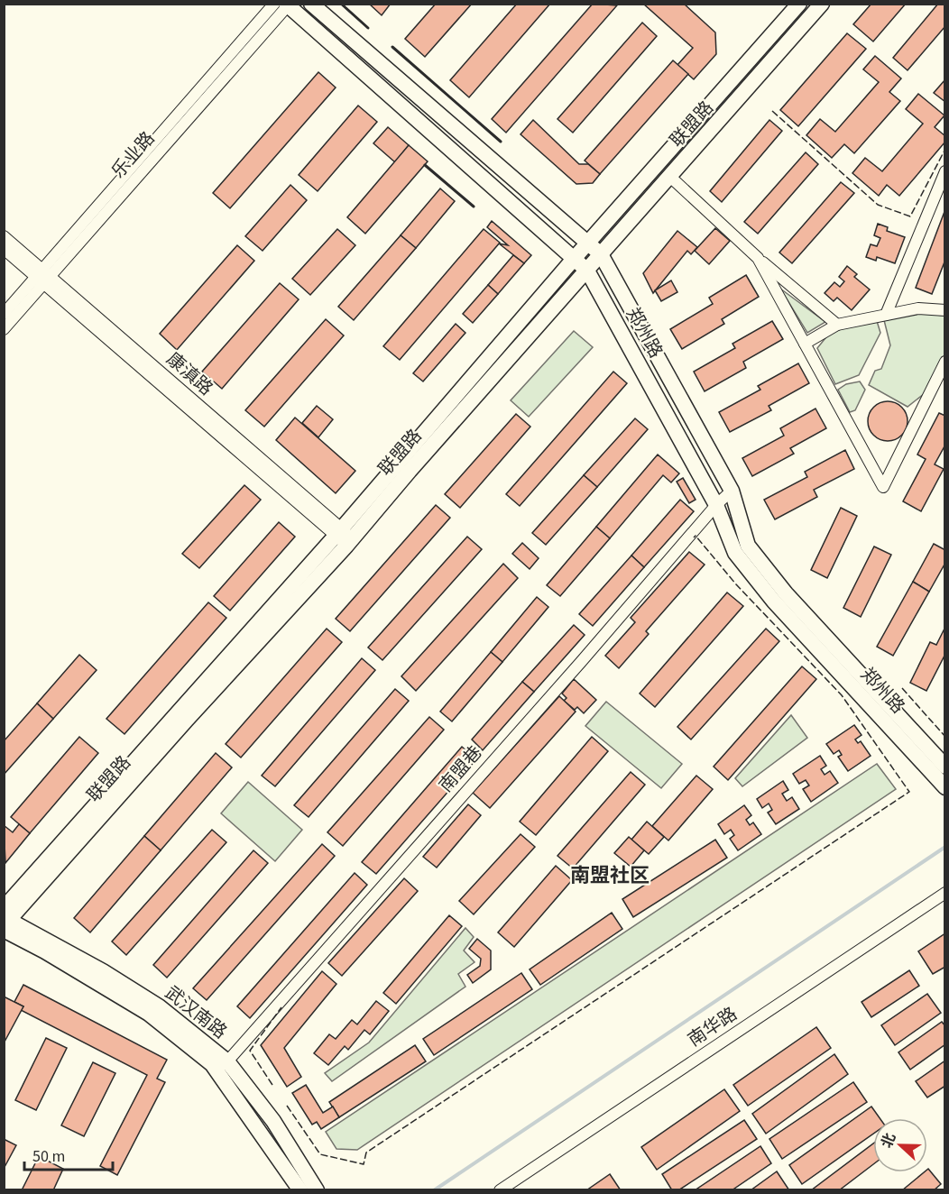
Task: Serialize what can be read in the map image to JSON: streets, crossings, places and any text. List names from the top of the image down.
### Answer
{
  "streets": {
    "main road": ["联盟路", "郑州路", "武汉南路"],
    "street": [
      "乐业路",
      "康滇路",
      "南盟巷",
      "南华路"
    ]
  },
  "crossings": [
    ["联盟路", "郑州路"],
    ["联盟路", "康滇路"],
    ["联盟路", "武汉南路"],
    ["乐业路", "郑州路"],
    ["乐业路", "康滇路"],
    ["郑州路", "南盟巷"],
    ["南盟巷", "武汉南路"]
  ],
  "districts": ["南盟社区"],
  "scale_bar": "50 m",
  "north": "left"
}
